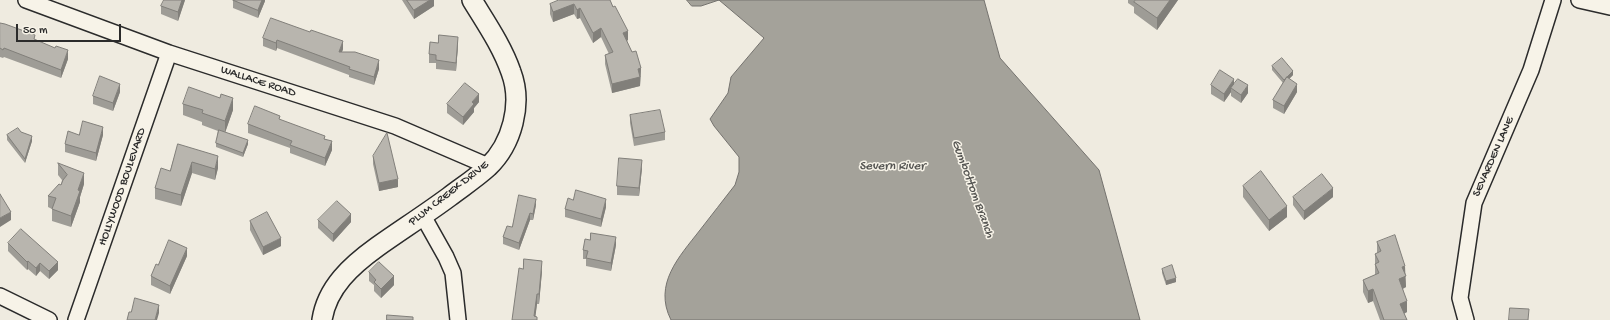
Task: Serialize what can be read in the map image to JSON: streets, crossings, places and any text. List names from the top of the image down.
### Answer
{
  "streets": {
    "street": [
      "WALLACE ROAD",
      "SEVARDEN LANE",
      "HOLLYWOOD BOULEVARD",
      "PLUM CREEK DRIVE"
    ]
  },
  "crossings": [
    ["WALLACE ROAD", "HOLLYWOOD BOULEVARD"],
    ["WALLACE ROAD", "PLUM CREEK DRIVE"]
  ],
  "water": ["Severn River", "Gumbottom Branch"],
  "scale_bar": "50 m"
}
